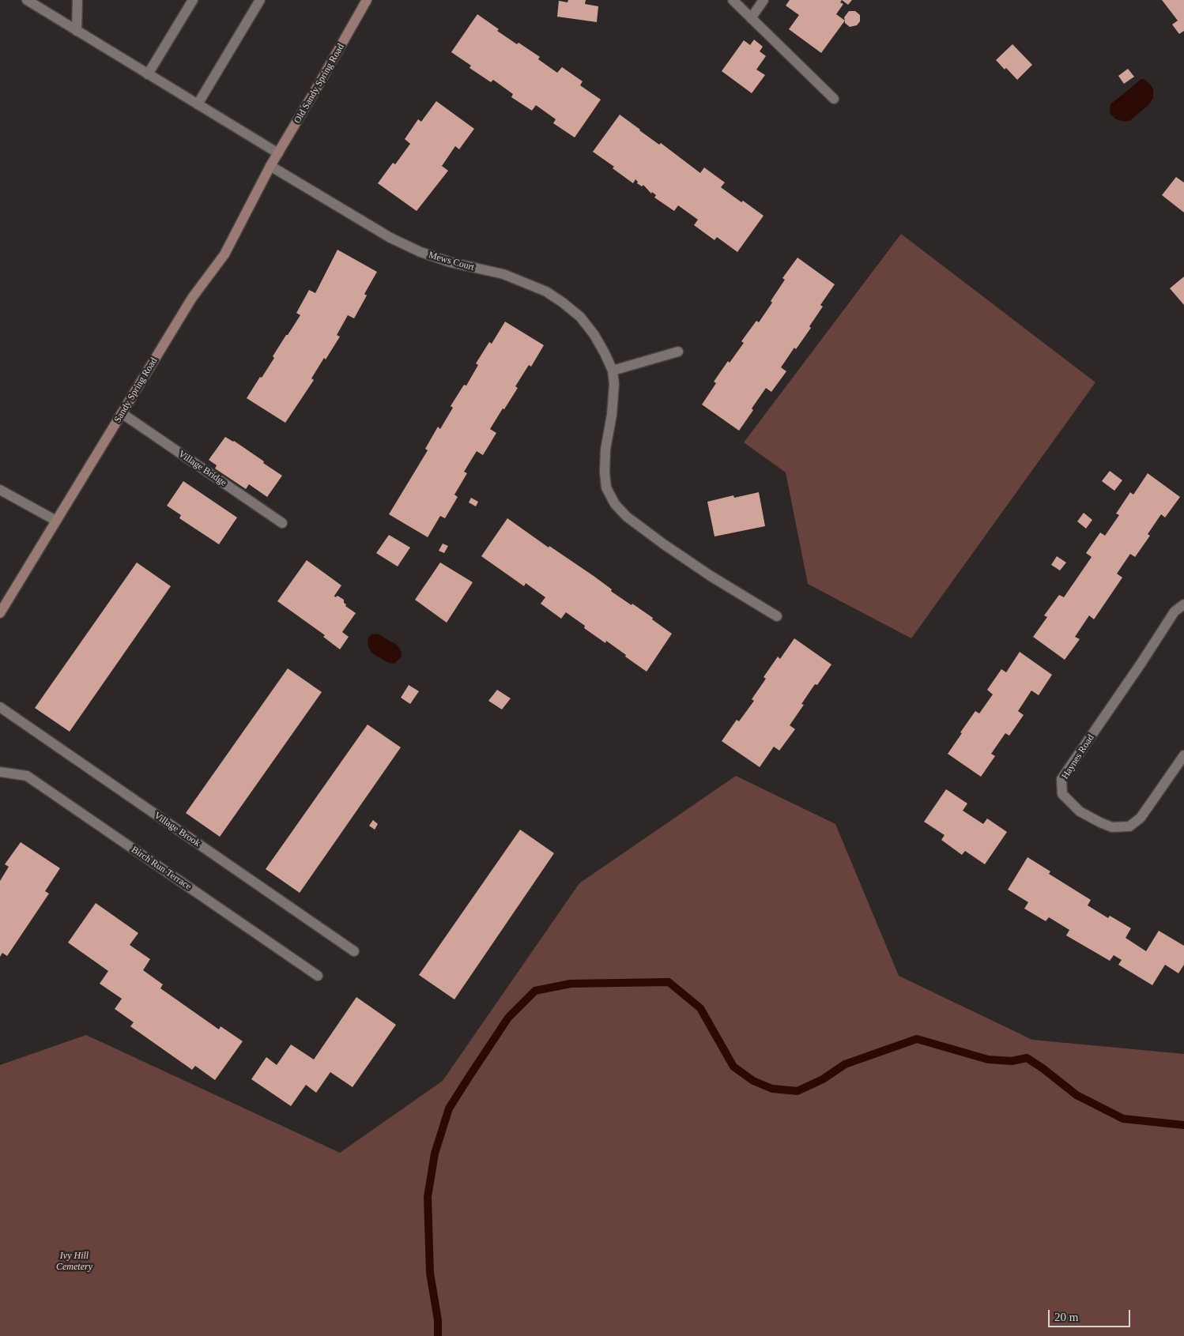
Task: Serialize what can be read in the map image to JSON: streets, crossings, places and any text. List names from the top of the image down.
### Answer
{
  "streets": {
    "street": [
      "Old Sandy Spring Road",
      "Mews Court",
      "Sandy Spring Road",
      "Village Bridge",
      "Haynes Road",
      "Village Brook",
      "Birch Run Terrace"
    ]
  },
  "crossings": [
    ["Old Sandy Spring Road", "Mews Court"],
    ["Old Sandy Spring Road", "Sandy Spring Road"],
    ["Mews Court", "Sandy Spring Road"],
    ["Sandy Spring Road", "Village Bridge"]
  ],
  "parks": ["Ivy Hill Cemetery"],
  "scale_bar": "20 m"
}
